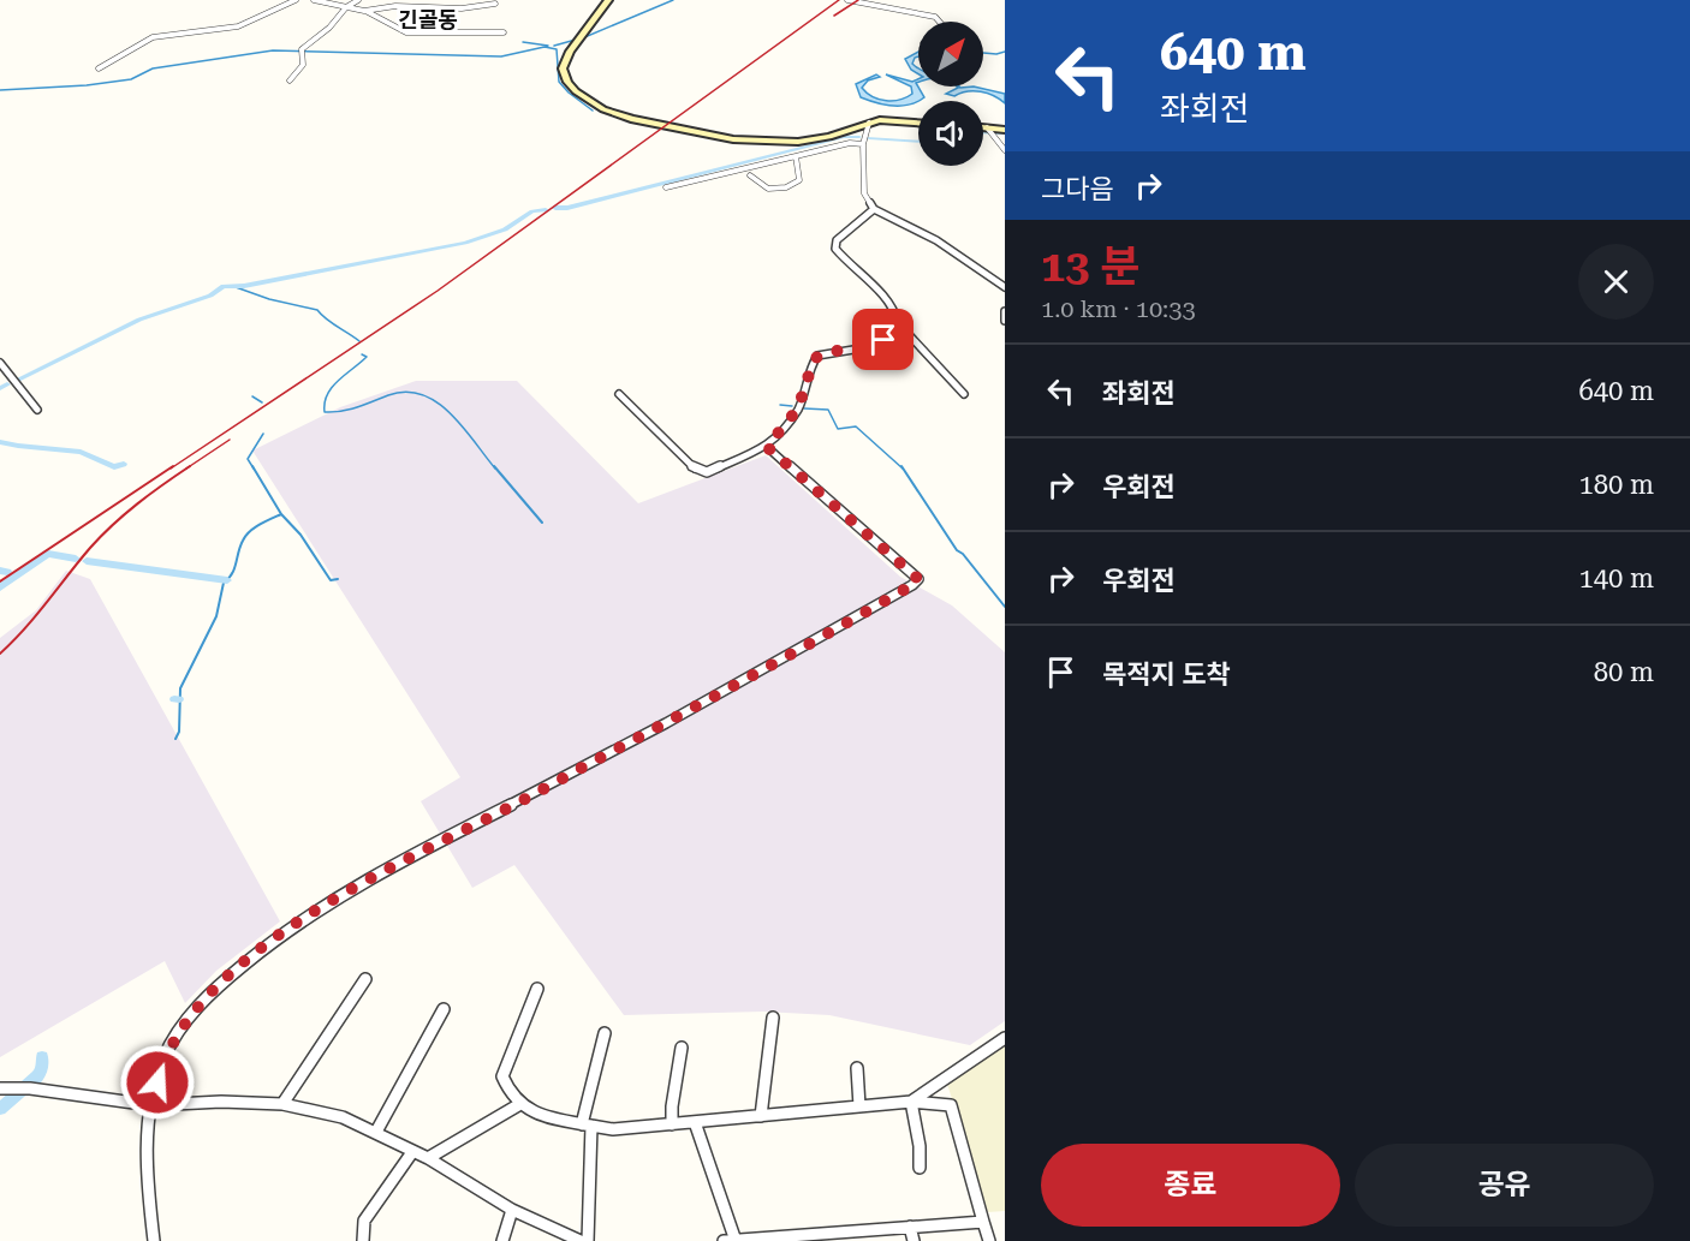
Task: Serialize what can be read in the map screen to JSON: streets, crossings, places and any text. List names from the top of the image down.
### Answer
{
  "districts": ["긴골동"],
  "north": "top right",
  "page": {
    "turn": ["640 m", "좌회전"],
    "then": "그다음",
    "heading": ["13 분", "1.0 km · 10:33"],
    "list": [
      {
        "name": "좌회전",
        "value": "640 m"
      },
      {
        "name": "우회전",
        "value": "180 m"
      },
      {
        "name": "우회전",
        "value": "140 m"
      },
      {
        "name": "목적지 도착",
        "value": "80 m"
      }
    ],
    "buttons": ["종료", "공유"]
  }
}
